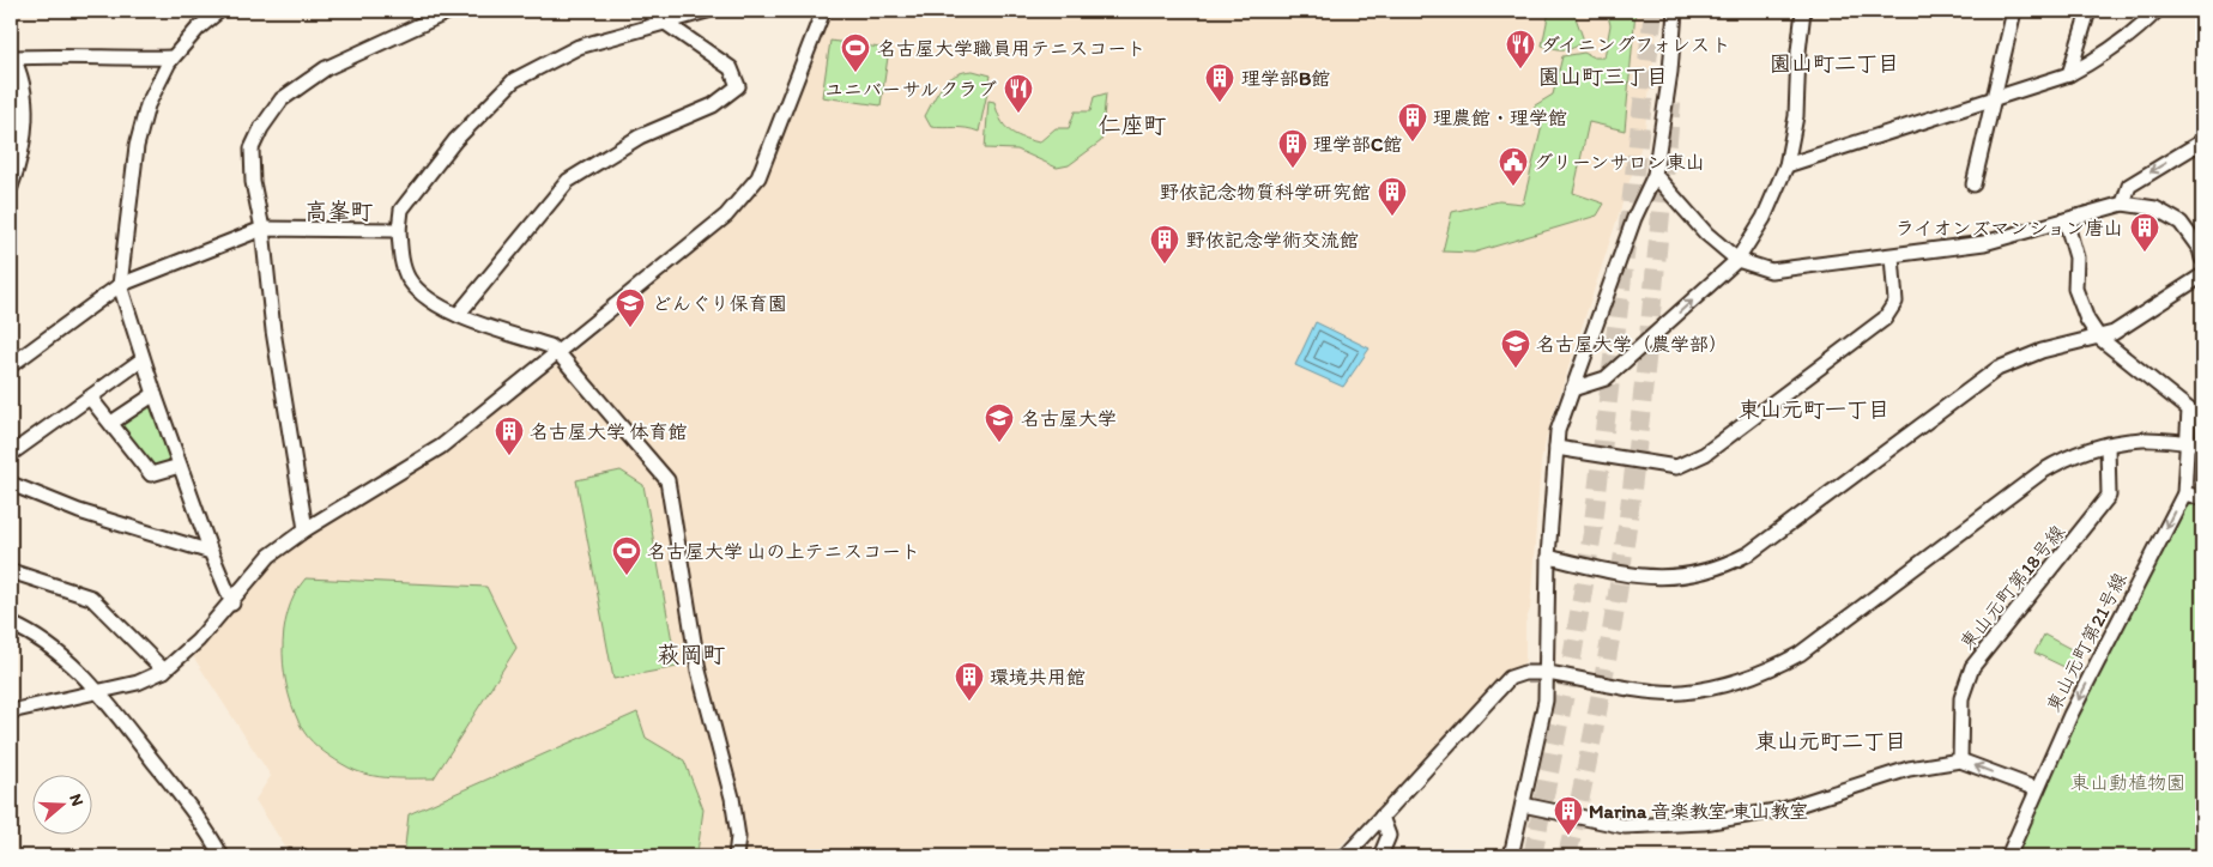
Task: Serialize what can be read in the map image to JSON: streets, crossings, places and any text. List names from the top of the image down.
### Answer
{
  "streets": {
    "street": ["東山元町第18号線", "東山元町第21号線"]
  },
  "one_way": ["東山元町第21号線"],
  "districts": [
    "園山町二丁目",
    "園山町三丁目",
    "仁座町",
    "高峯町",
    "東山元町一丁目",
    "萩岡町",
    "東山元町二丁目"
  ],
  "parks": ["東山動植物園"],
  "places": {
    "restaurant": ["ダイニングフォレスト", "ユニバーサルクラブ"],
    "sports": ["名古屋大学職員用テニスコート", "名古屋大学 山の上テニスコート"],
    "building": [
      "理学部B館",
      "理農館・理学館",
      "理学部C館",
      "野依記念物質科学研究館",
      "ライオンズマンション唐山",
      "野依記念学術交流館",
      "名古屋大学 体育館",
      "環境共用館",
      "Marina 音楽教室 東山教室"
    ],
    "public building": ["グリーンサロン東山"],
    "school or university": ["どんぐり保育園", "名古屋大学（農学部）", "名古屋大学"]
  },
  "north": "right"
}
